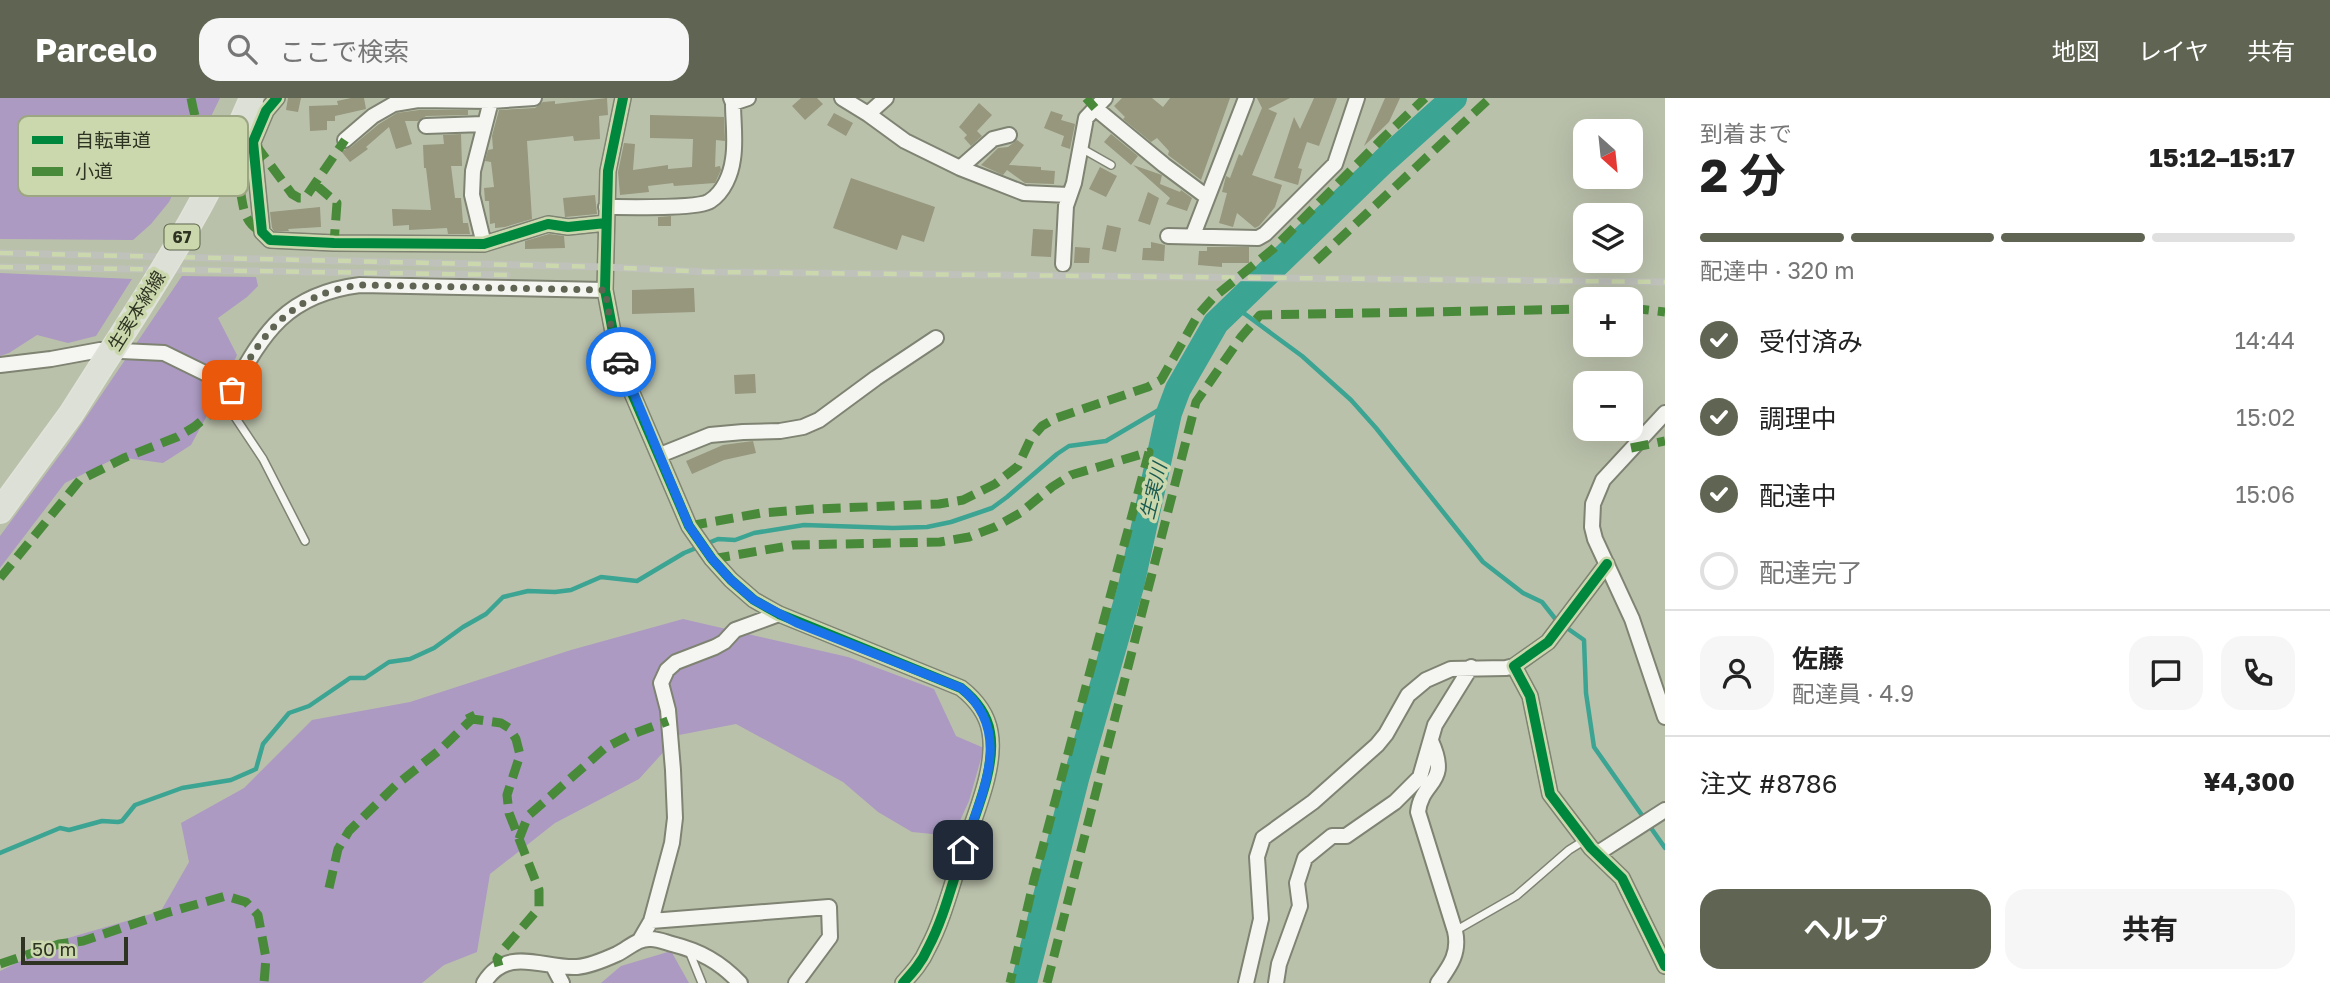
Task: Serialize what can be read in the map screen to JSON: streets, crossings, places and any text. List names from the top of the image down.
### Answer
{
  "streets": {
    "main road": ["67", "生実本納線"]
  },
  "water": ["生実川"],
  "legend": ["自転車道", "小道"],
  "scale_bar": "50 m",
  "north": "bottom right",
  "page": {
    "header": "Parcelo",
    "search": "ここで検索",
    "nav": ["地図", "レイヤ", "共有"],
    "heading": ["2 分", "到着まで", "15:12–15:17"],
    "panel": [
      "佐藤",
      "配達員 · 4.9",
      "注文 #8786",
      "¥4,300"
    ],
    "map_buttons": ["+", "−"],
    "bar": "配達中 · 320 m",
    "list": [
      ["受付済み", "14:44"],
      ["調理中", "15:02"],
      ["配達中", "15:06"],
      "配達完了"
    ],
    "buttons": ["ヘルプ", "共有"],
    "scale": "50 m"
  }
}
